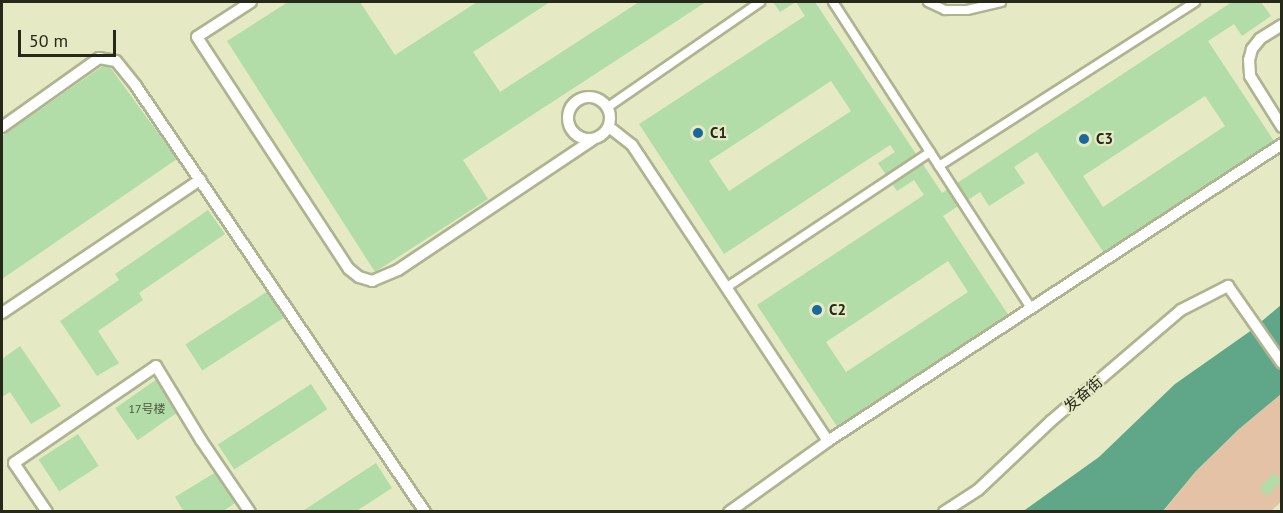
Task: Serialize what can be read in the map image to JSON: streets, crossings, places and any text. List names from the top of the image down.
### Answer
{
  "streets": {
    "street": ["发奋街"]
  },
  "places": ["C1", "C3", "C2"],
  "house_numbers": ["17号楼"],
  "scale_bar": "50 m"
}
